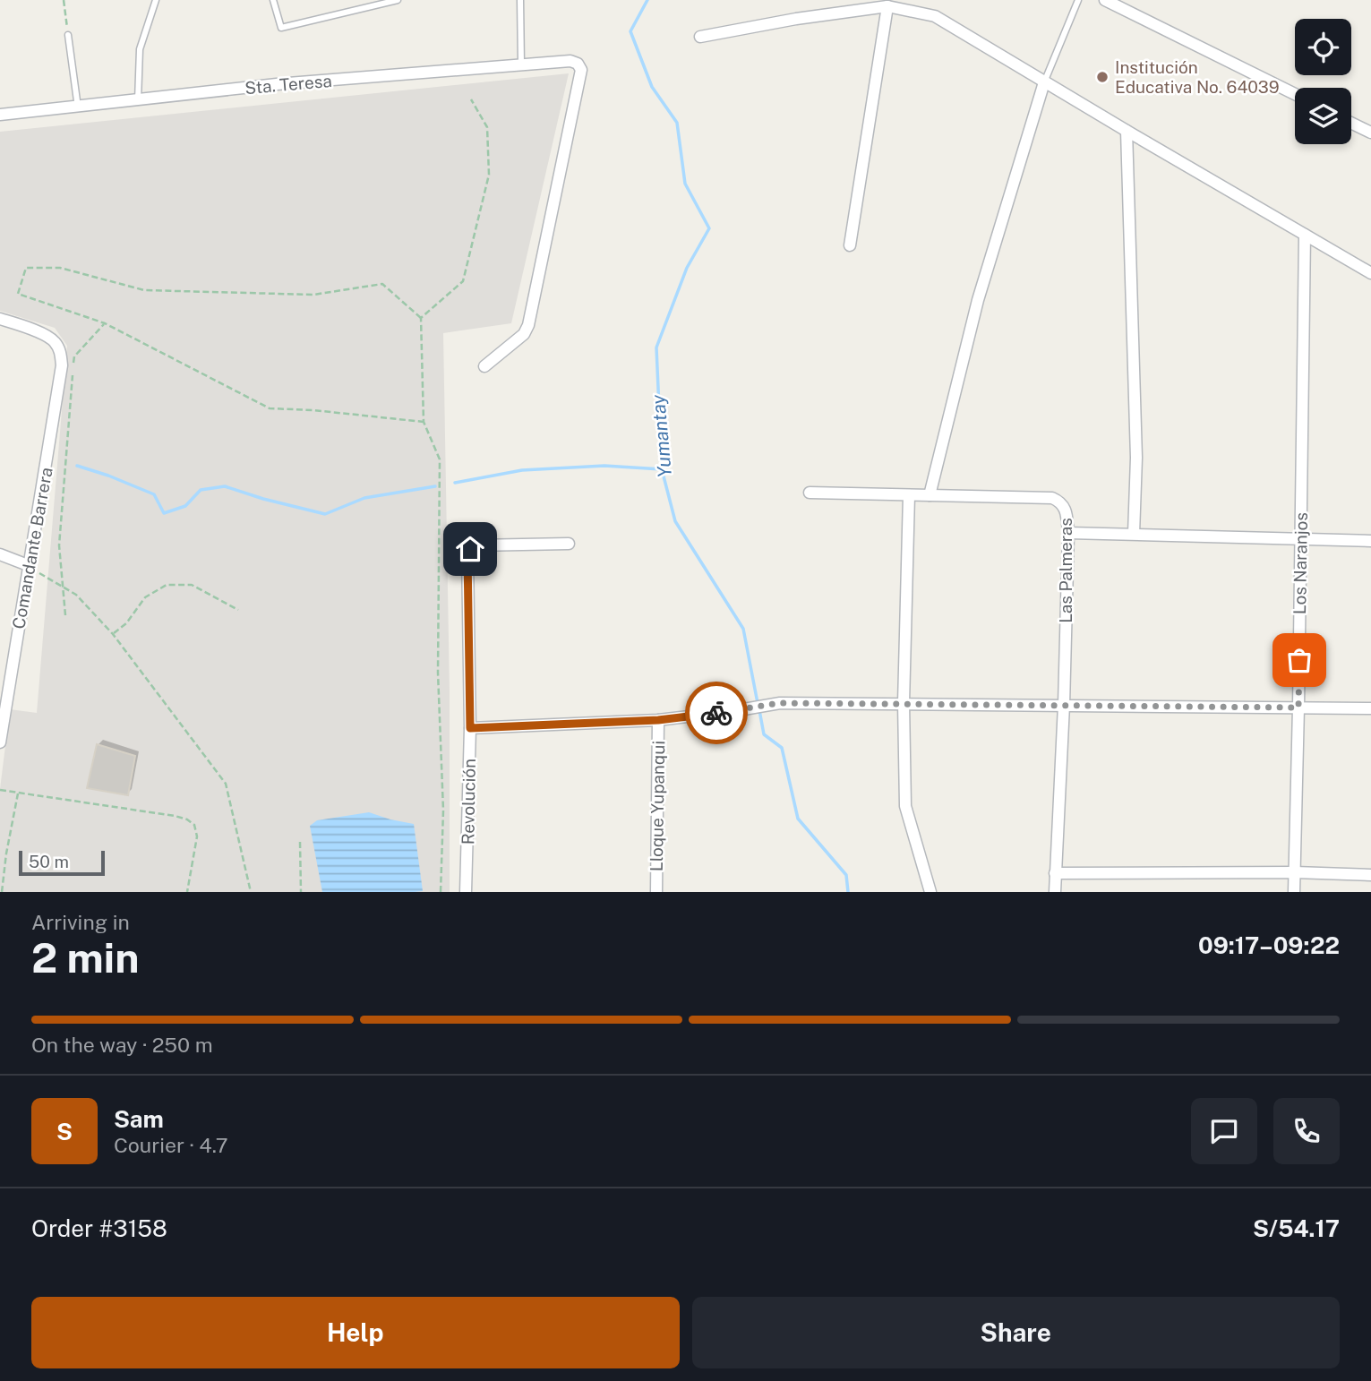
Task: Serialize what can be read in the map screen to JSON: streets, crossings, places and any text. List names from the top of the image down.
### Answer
{
  "streets": {
    "street": [
      "Sta. Teresa",
      "Comandante Barrera",
      "Los Naranjos",
      "Las Palmeras",
      "Revolución",
      "Lloque Yupanqui"
    ]
  },
  "water": ["Yumantay"],
  "places": ["Institución Educativa No. 64039"],
  "scale_bar": "50 m",
  "page": {
    "scale": "50 m",
    "heading": ["2 min", "Arriving in", "09:17–09:22"],
    "panel": [
      "Sam",
      "Courier · 4.7",
      "Order #3158",
      "S/54.17"
    ],
    "bar": "On the way · 250 m",
    "round": "S",
    "buttons": ["Help", "Share"]
  }
}
